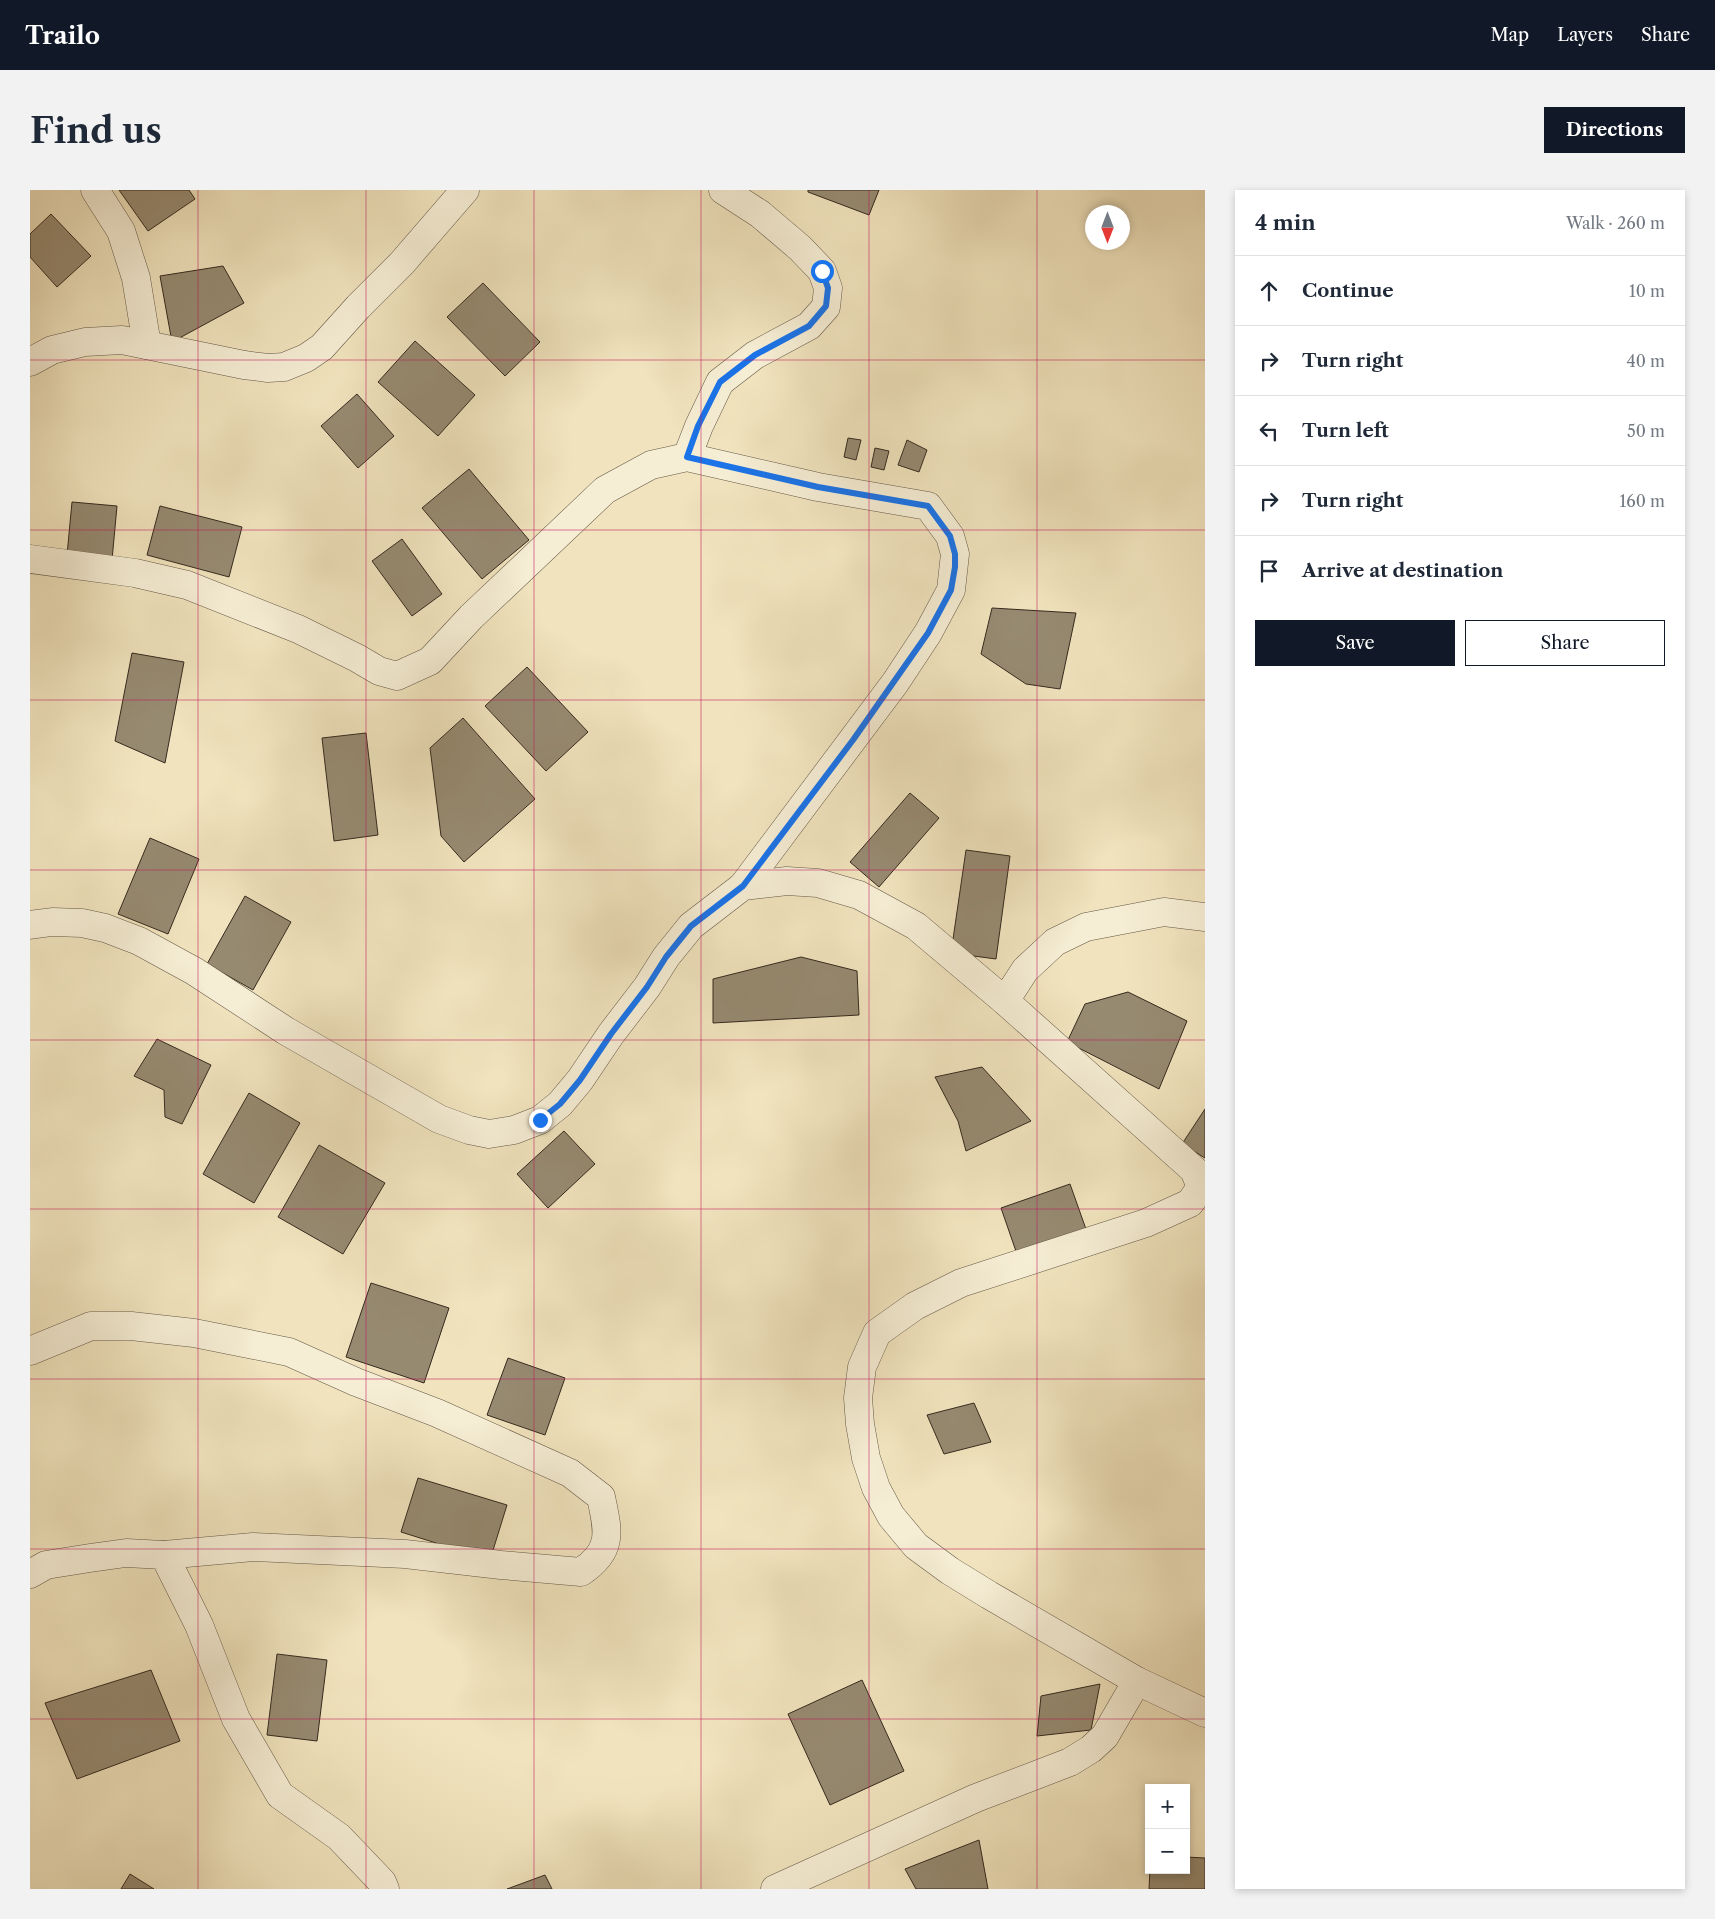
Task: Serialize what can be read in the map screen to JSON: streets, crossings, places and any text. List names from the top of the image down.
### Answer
{
  "north": "bottom",
  "page": {
    "header": "Trailo",
    "nav": ["Map", "Layers", "Share"],
    "buttons": [
      "Directions",
      ["Save", "Share"]
    ],
    "title": "Find us",
    "heading": ["4 min", "Walk · 260 m"],
    "list": [
      ["Continue", "10 m"],
      ["Turn right", "40 m"],
      ["Turn left", "50 m"],
      ["Turn right", "160 m"],
      "Arrive at destination"
    ],
    "map_buttons": ["+", "−"]
  }
}
